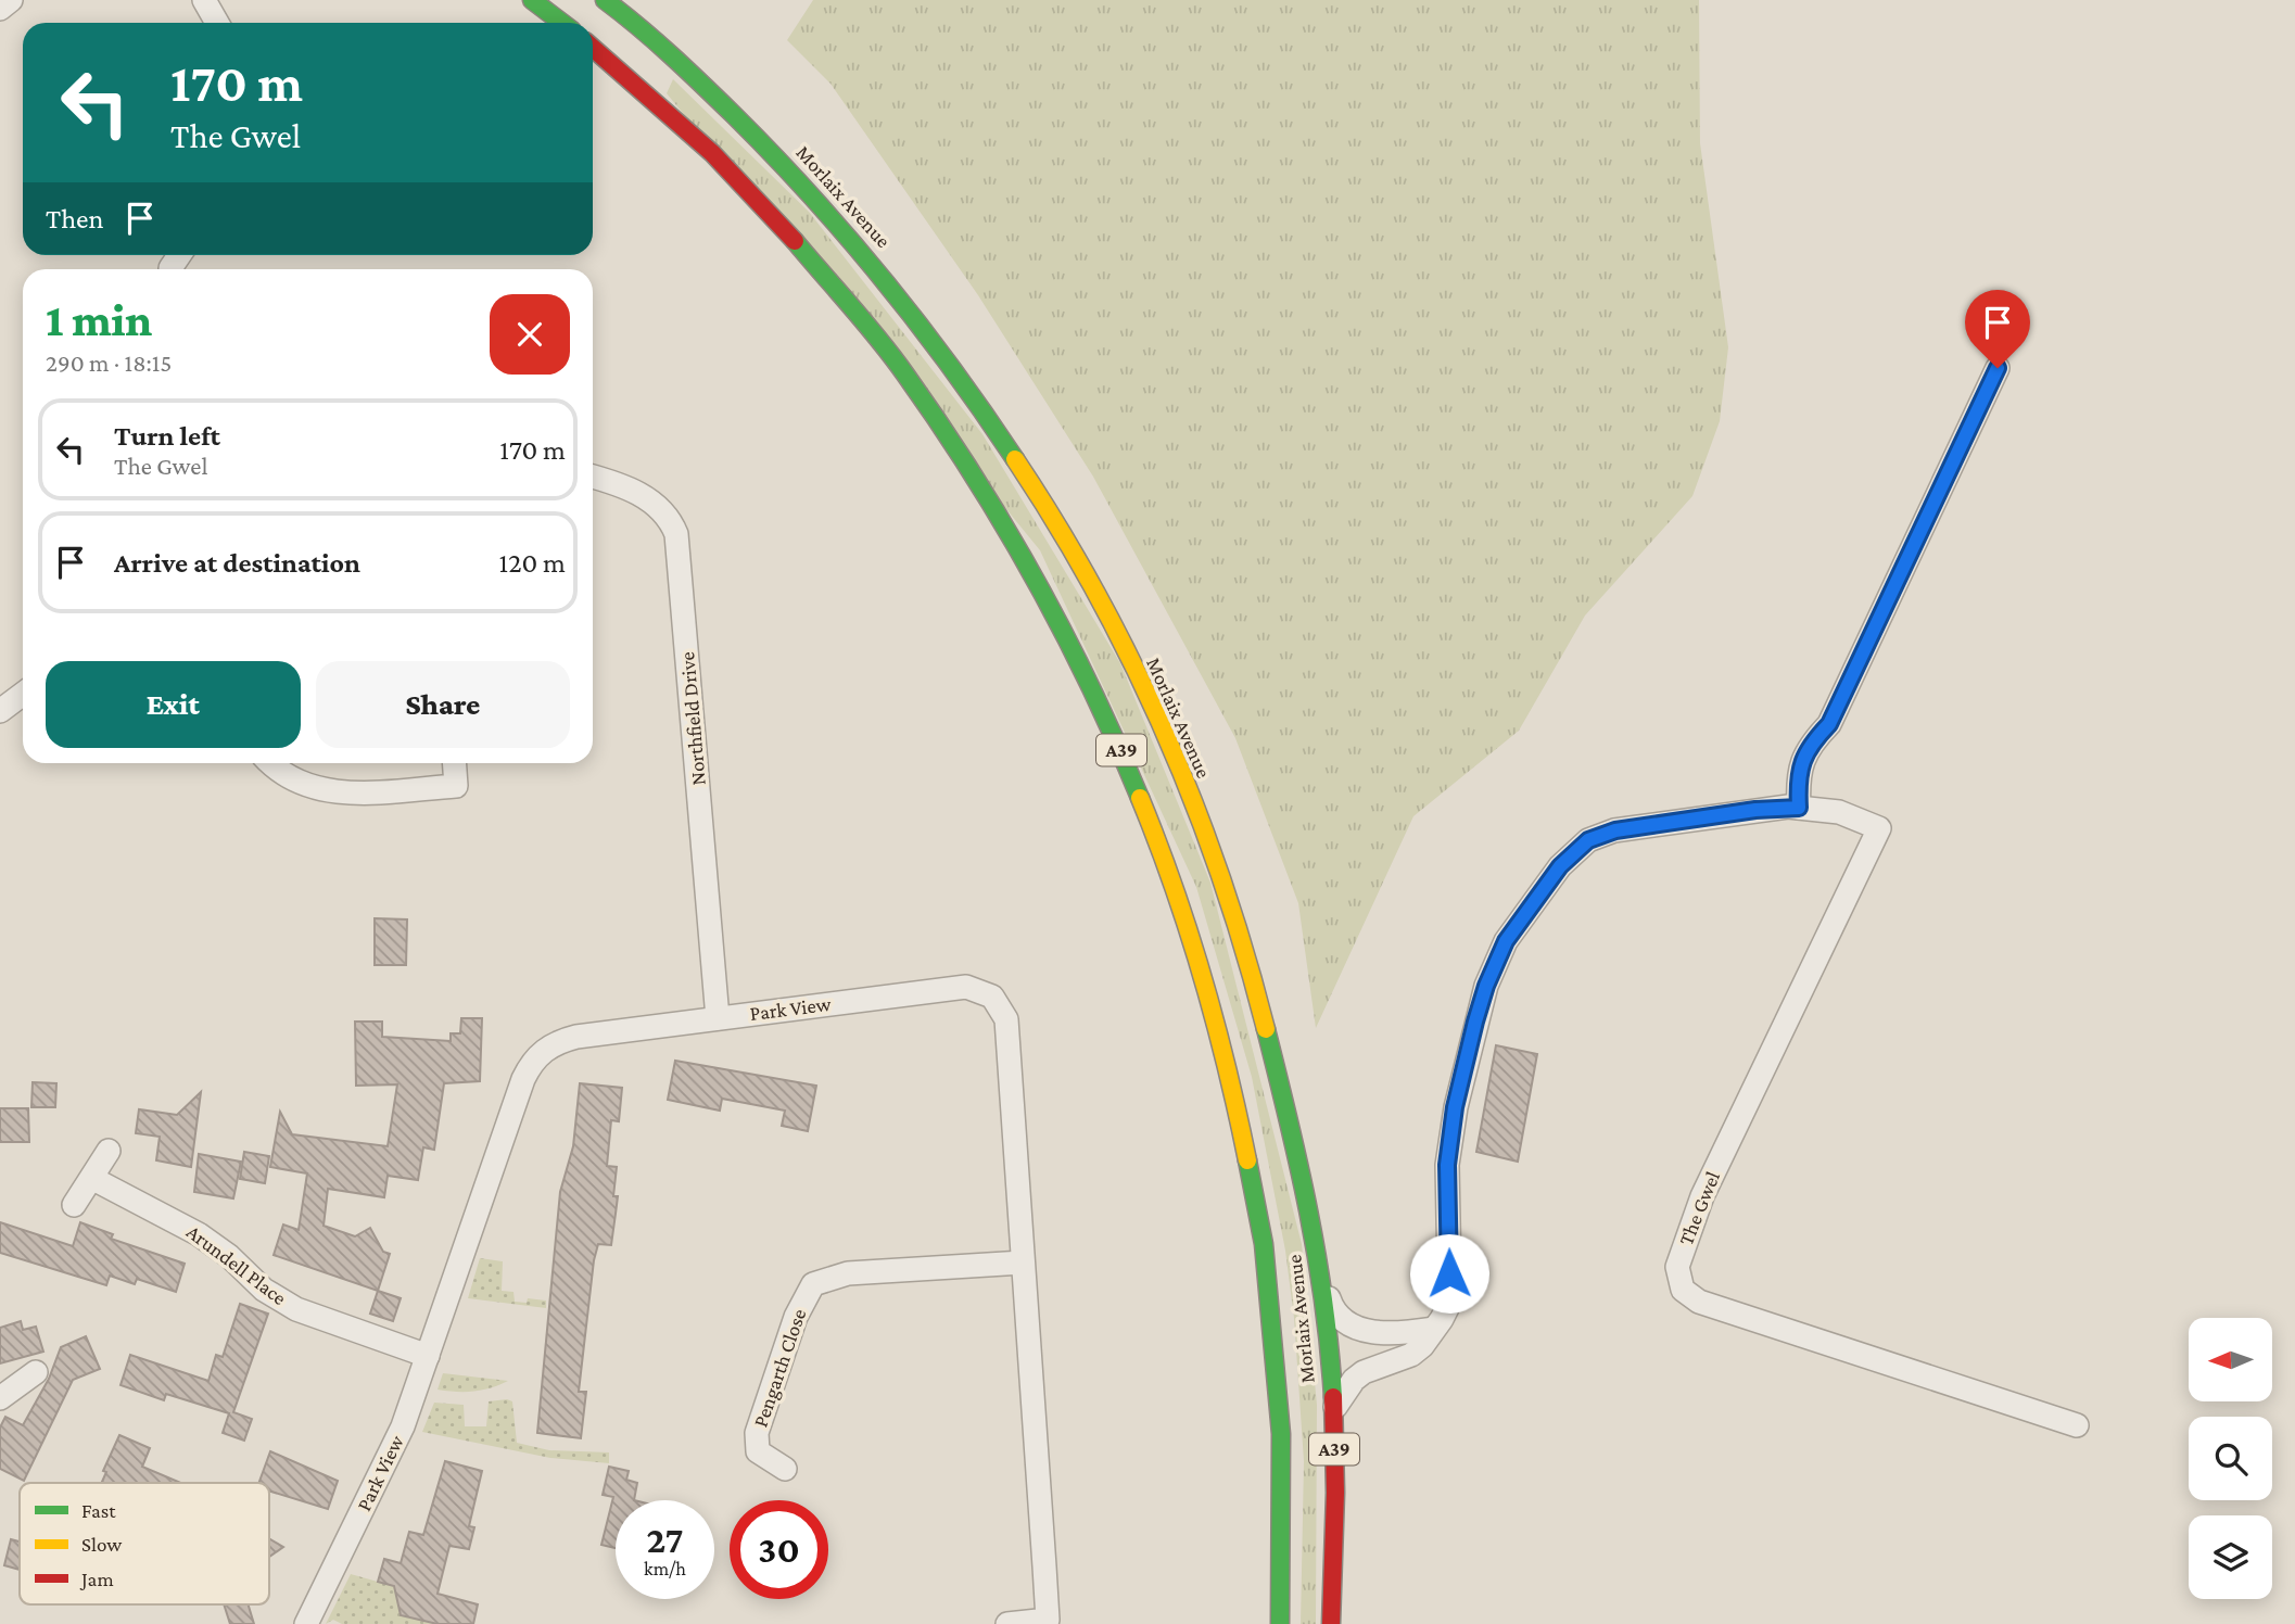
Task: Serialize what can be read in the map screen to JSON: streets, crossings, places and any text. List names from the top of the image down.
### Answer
{
  "streets": {
    "highway": ["Morlaix Avenue", "A39"],
    "street": [
      "Northfield Drive",
      "Park View",
      "The Gwel",
      "Arundell Place",
      "Pengarth Close"
    ]
  },
  "crossings": [
    ["Morlaix Avenue", "The Gwel"],
    ["Northfield Drive", "Park View"],
    ["Park View", "Arundell Place"],
    ["Park View", "Pengarth Close"]
  ],
  "legend": ["Fast", "Slow", "Jam"],
  "north": "left",
  "page": {
    "turn": ["170 m", "The Gwel"],
    "then": "Then",
    "heading": ["1 min", "290 m · 18:15"],
    "list": [
      {
        "name": "Turn left",
        "note": "The Gwel",
        "value": "170 m"
      },
      {
        "name": "Arrive at destination",
        "value": "120 m"
      }
    ],
    "buttons": ["Exit", "Share"],
    "speed": "27 km/h",
    "limit": "30"
  }
}
